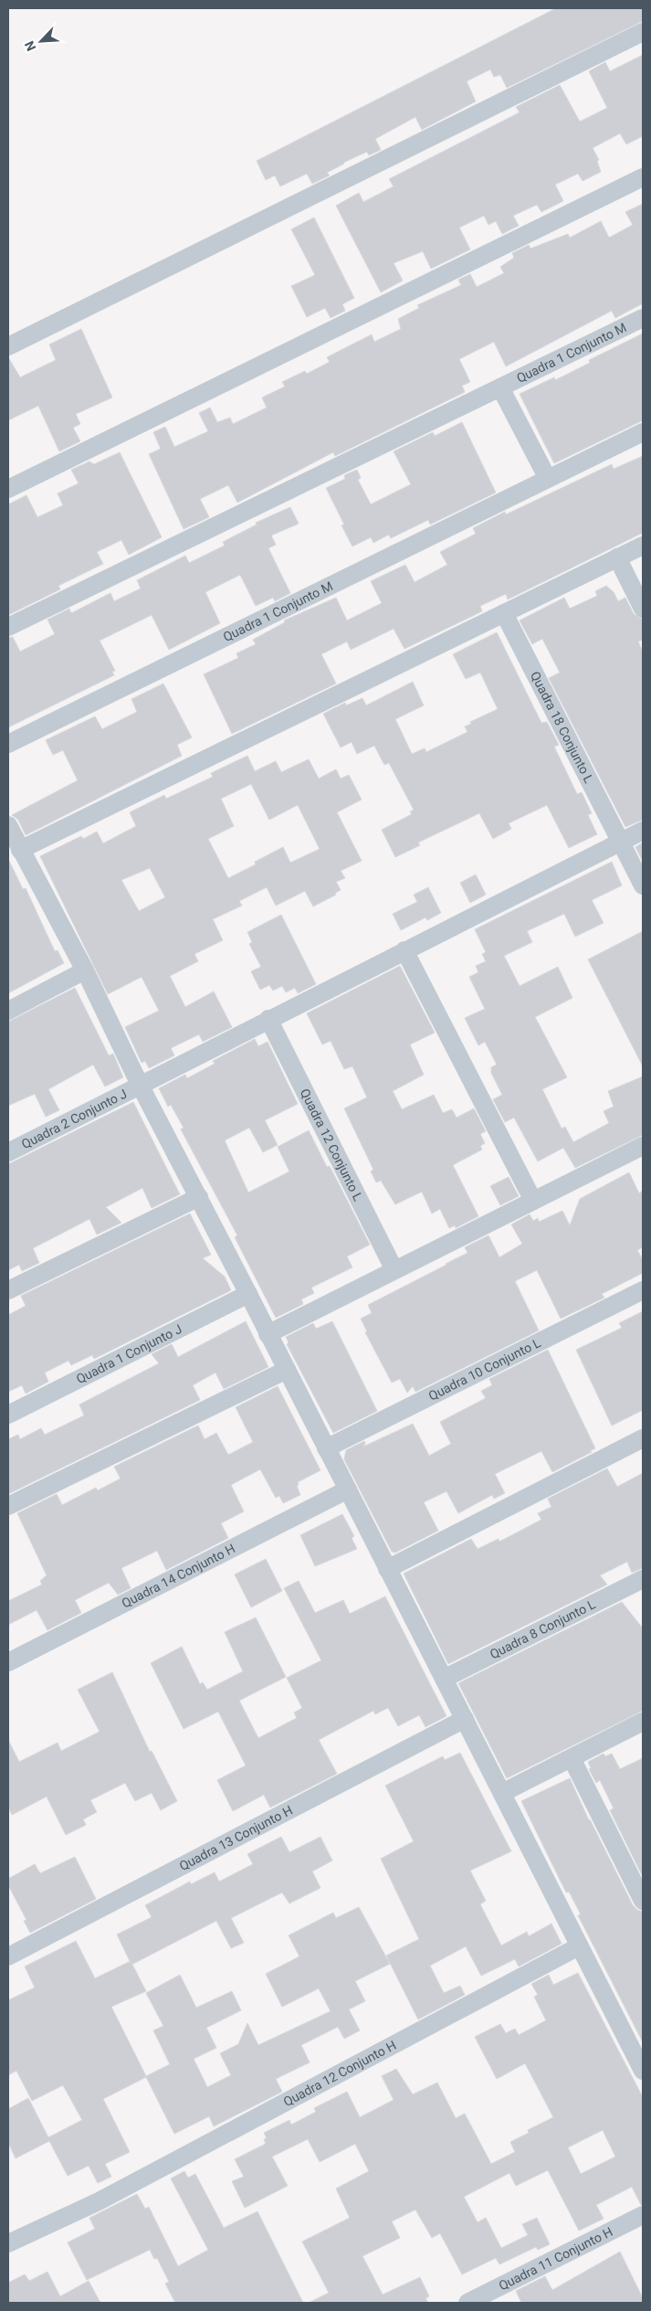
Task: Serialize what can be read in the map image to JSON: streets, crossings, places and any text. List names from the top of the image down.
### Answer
{
  "streets": {
    "street": [
      "Quadra 1 Conjunto M",
      "Quadra 18 Conjunto L",
      "Quadra 2 Conjunto J",
      "Quadra 12 Conjunto L",
      "Quadra 1 Conjunto J",
      "Quadra 10 Conjunto L",
      "Quadra 14 Conjunto H",
      "Quadra 8 Conjunto L",
      "Quadra 13 Conjunto H",
      "Quadra 12 Conjunto H",
      "Quadra 11 Conjunto H"
    ]
  },
  "crossings": [
    ["Quadra 18 Conjunto L", "Quadra 2 Conjunto J"],
    ["Quadra 2 Conjunto J", "Quadra 12 Conjunto L"]
  ],
  "north": "bottom left"
}
